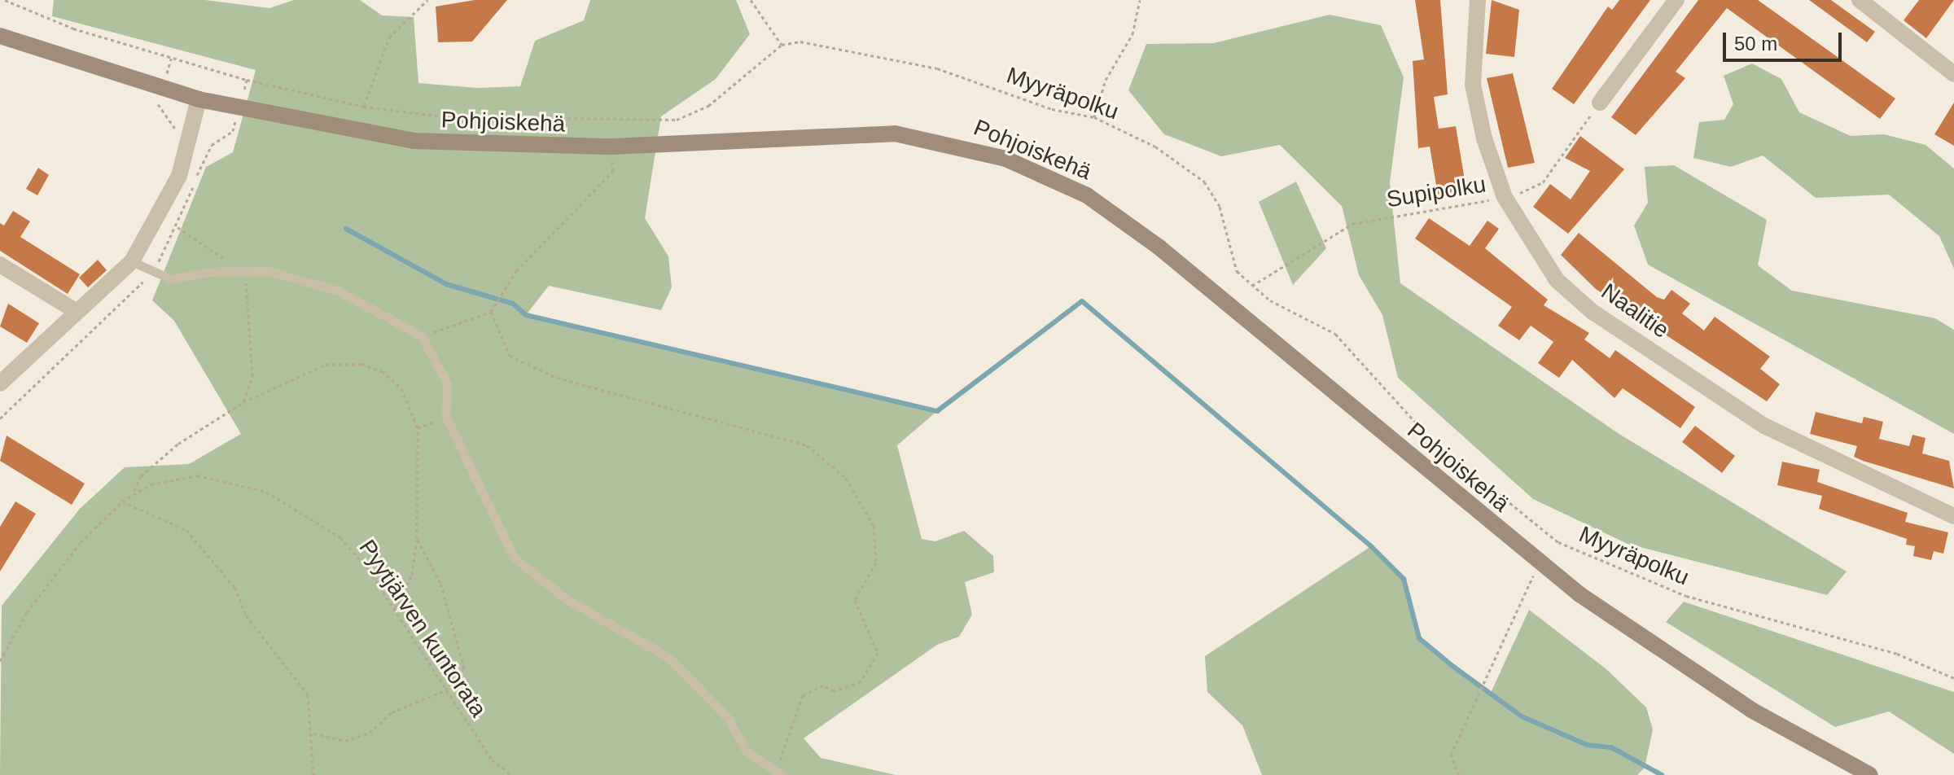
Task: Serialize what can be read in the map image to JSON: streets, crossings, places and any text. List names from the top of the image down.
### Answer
{
  "streets": {
    "main road": ["Pohjoiskehä"],
    "street": ["Naalitie"],
    "path": ["Myyräpolku", "Supipolku", "Pyytjärven kuntorata"]
  },
  "crossings": [
    ["Myyräpolku", "Supipolku"],
    ["Supipolku", "Naalitie"]
  ],
  "scale_bar": "50 m"
}
